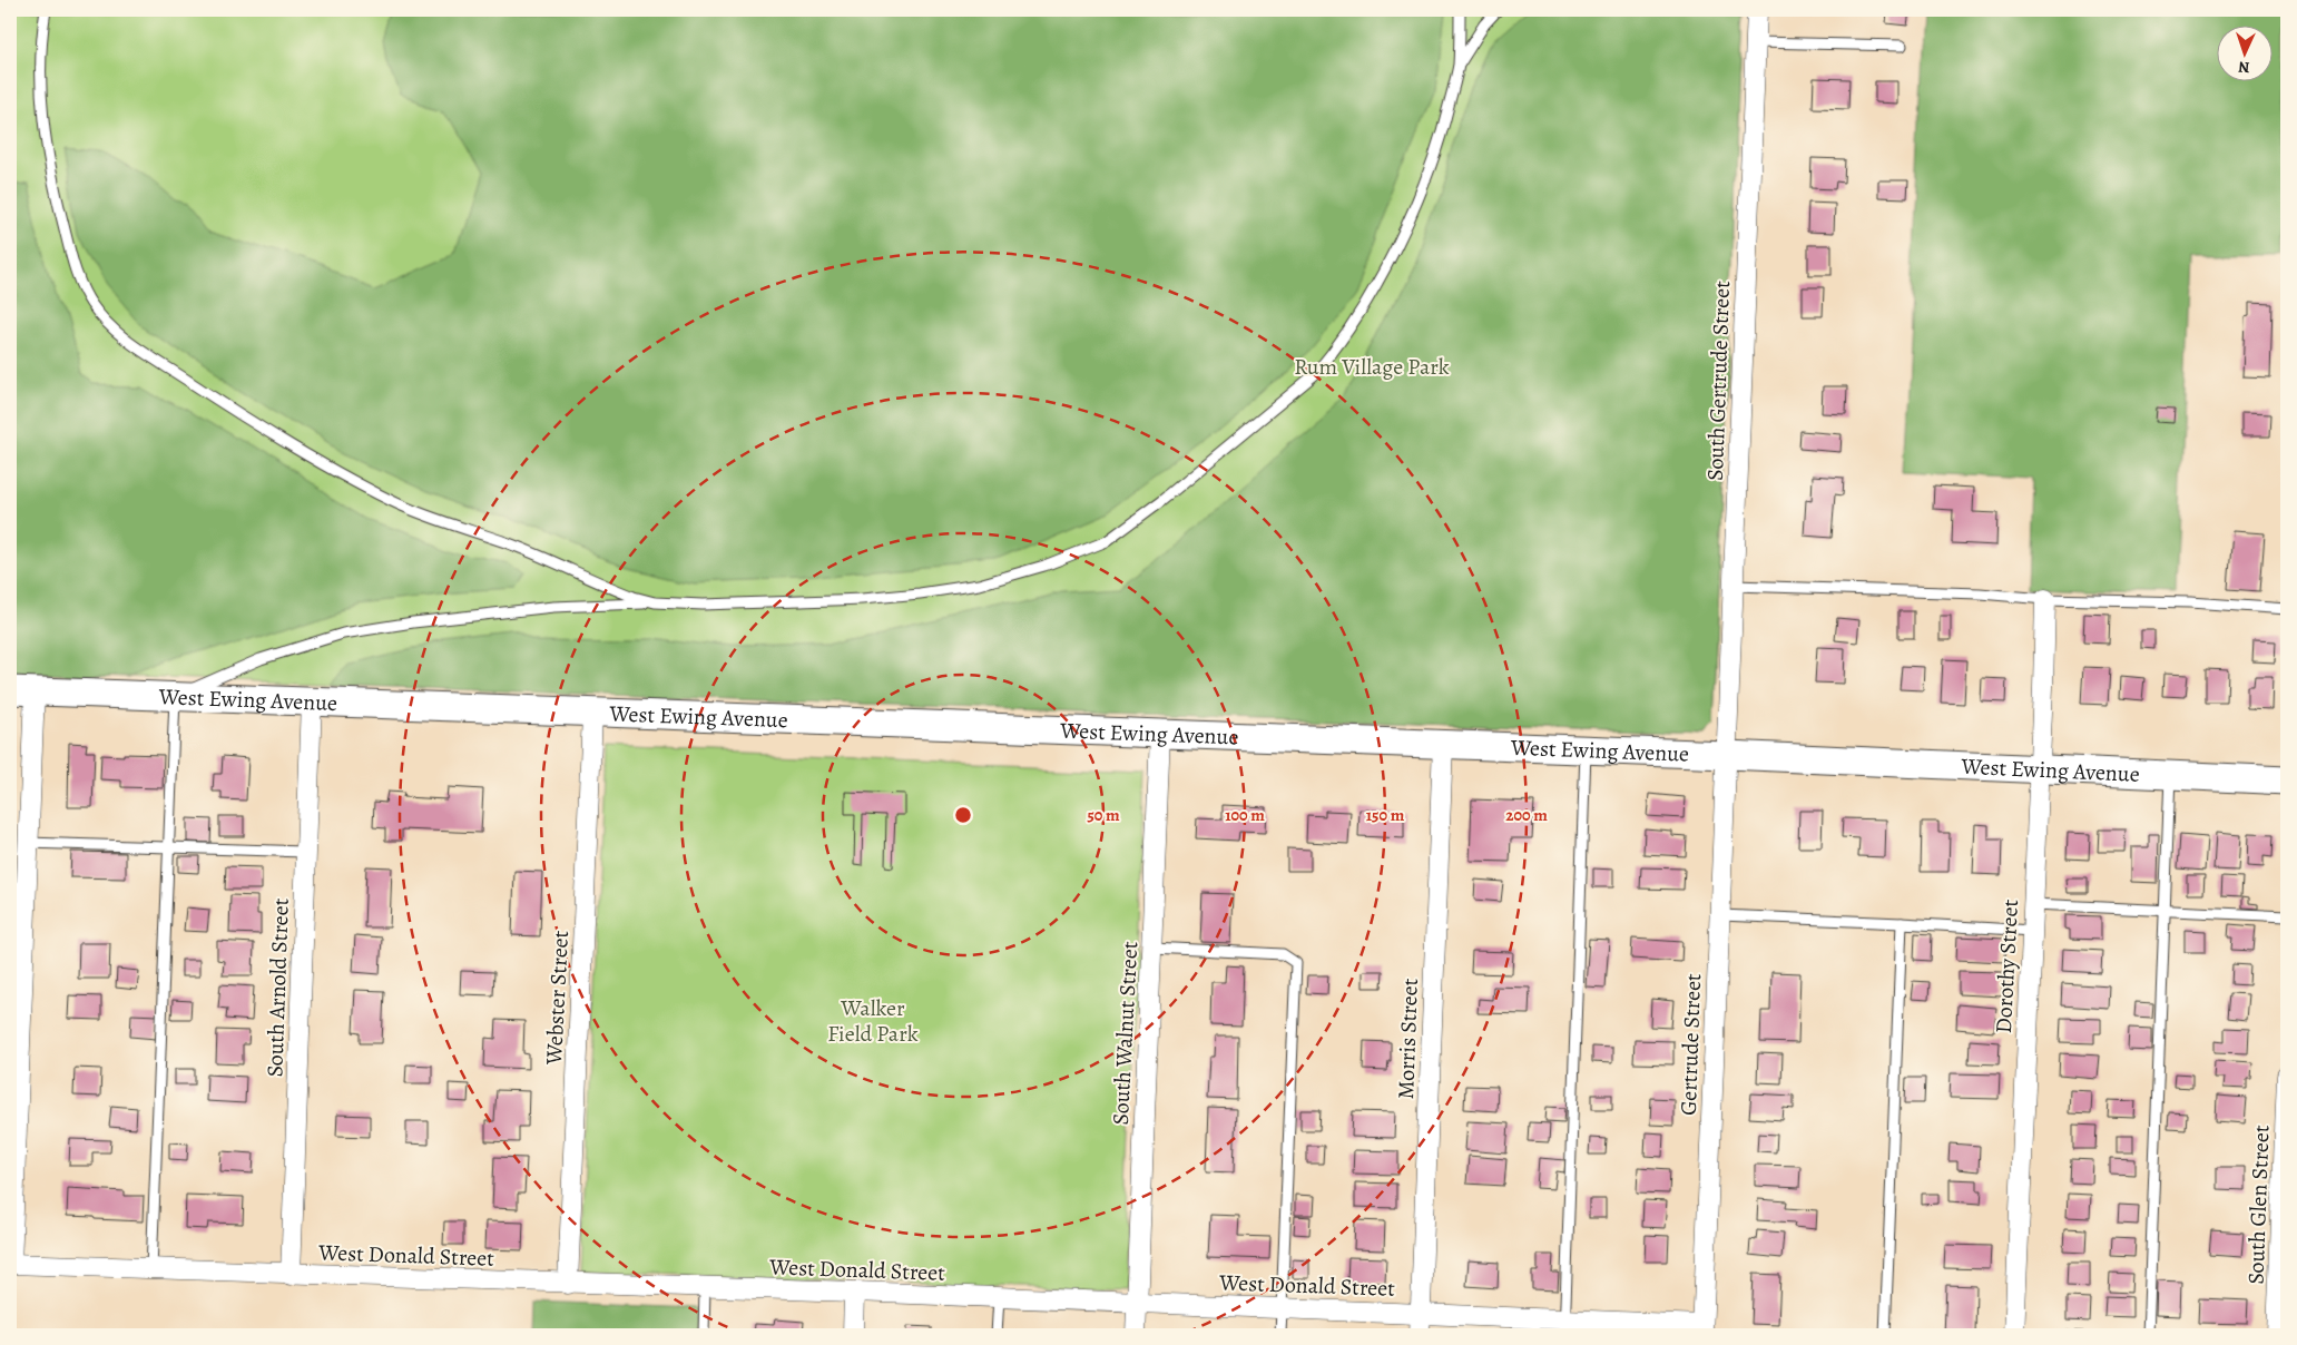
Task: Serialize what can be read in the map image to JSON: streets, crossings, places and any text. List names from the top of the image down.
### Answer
{
  "streets": {
    "street": [
      "South Gertrude Street",
      "West Ewing Avenue",
      "Dorothy Street",
      "South Arnold Street",
      "Webster Street",
      "South Walnut Street",
      "Morris Street",
      "Gertrude Street",
      "South Glen Street",
      "West Donald Street"
    ]
  },
  "crossings": [
    ["South Gertrude Street", "West Ewing Avenue"],
    ["South Gertrude Street", "Gertrude Street"],
    ["West Ewing Avenue", "Dorothy Street"],
    ["West Ewing Avenue", "South Arnold Street"],
    ["West Ewing Avenue", "Webster Street"],
    ["West Ewing Avenue", "South Walnut Street"],
    ["West Ewing Avenue", "Morris Street"],
    ["West Ewing Avenue", "Gertrude Street"],
    ["South Arnold Street", "West Donald Street"],
    ["Webster Street", "West Donald Street"],
    ["South Walnut Street", "West Donald Street"],
    ["Morris Street", "West Donald Street"],
    ["Gertrude Street", "West Donald Street"]
  ],
  "parks": ["Rum Village Park", "Walker Field Park"],
  "north": "bottom",
  "rings": [
    "50 m",
    "100 m",
    "150 m",
    "200 m"
  ]
}
